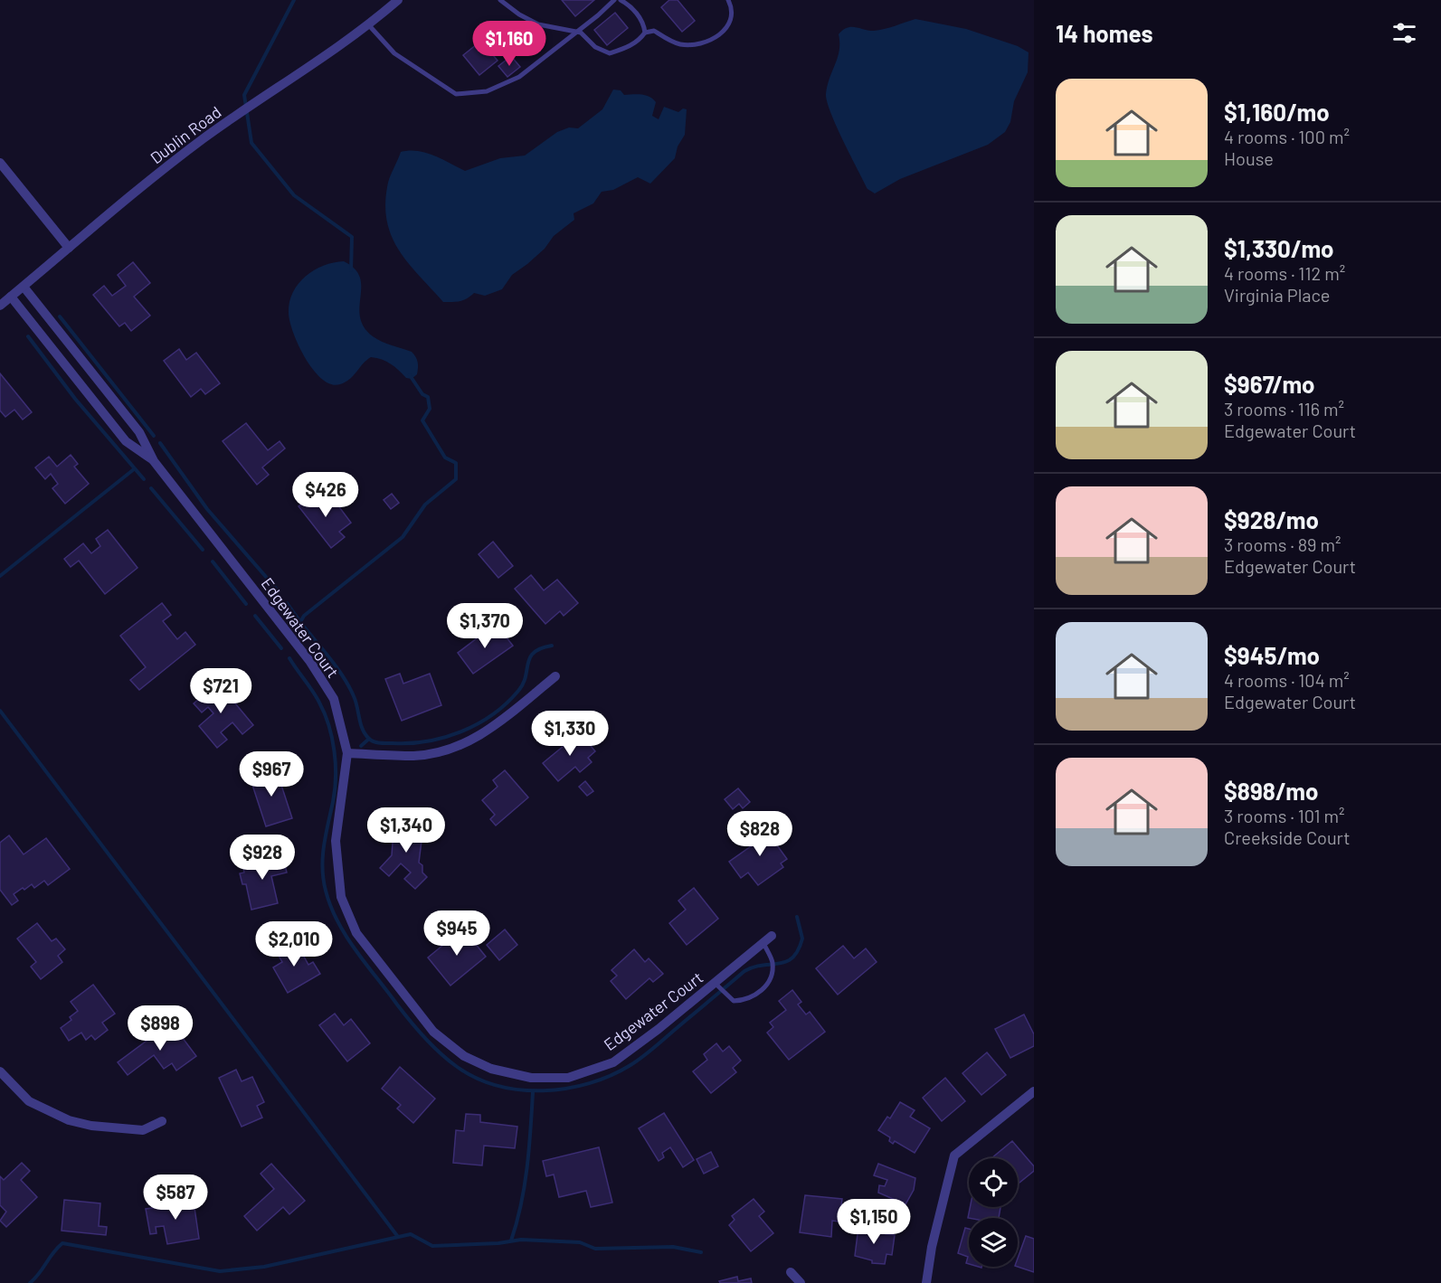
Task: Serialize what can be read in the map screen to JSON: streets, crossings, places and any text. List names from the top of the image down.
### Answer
{
  "streets": {
    "street": ["Dublin Road", "Edgewater Court"]
  },
  "crossings": [
    ["Dublin Road", "Edgewater Court"]
  ],
  "page": {
    "heading": "14 homes",
    "price": [
      "$1,160",
      "$426",
      "$1,370",
      "$721",
      "$1,330",
      "$967",
      "$1,340",
      "$828",
      "$928",
      "$945",
      "$2,010",
      "$898",
      "$587",
      "$1,150"
    ],
    "list": [
      {
        "name": "$1,160/mo",
        "note": "4 rooms · 100 m² · House"
      },
      {
        "name": "$1,330/mo",
        "note": "4 rooms · 112 m² · Virginia Place"
      },
      {
        "name": "$967/mo",
        "note": "3 rooms · 116 m² · Edgewater Court"
      },
      {
        "name": "$928/mo",
        "note": "3 rooms · 89 m² · Edgewater Court"
      },
      {
        "name": "$945/mo",
        "note": "4 rooms · 104 m² · Edgewater Court"
      },
      {
        "name": "$898/mo",
        "note": "3 rooms · 101 m² · Creekside Court"
      }
    ]
  }
}
